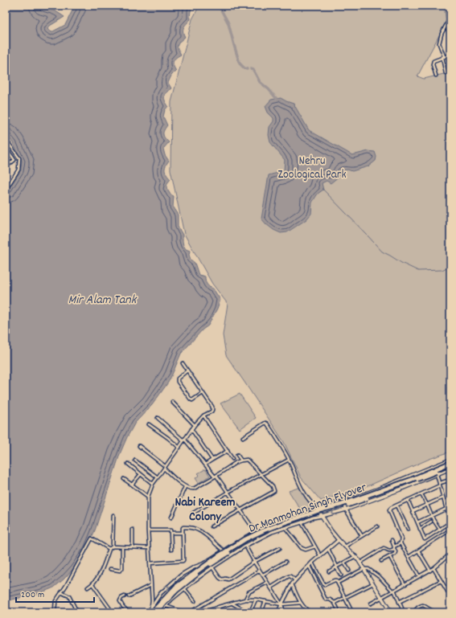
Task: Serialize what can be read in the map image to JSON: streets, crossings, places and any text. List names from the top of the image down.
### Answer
{
  "streets": {
    "highway": ["Dr.Manmohan Singh Flyover"]
  },
  "districts": ["Nabi Kareem Colony"],
  "water": ["Mir Alam Tank"],
  "parks": ["Nehru Zoological Park"],
  "scale_bar": "200 m"
}
